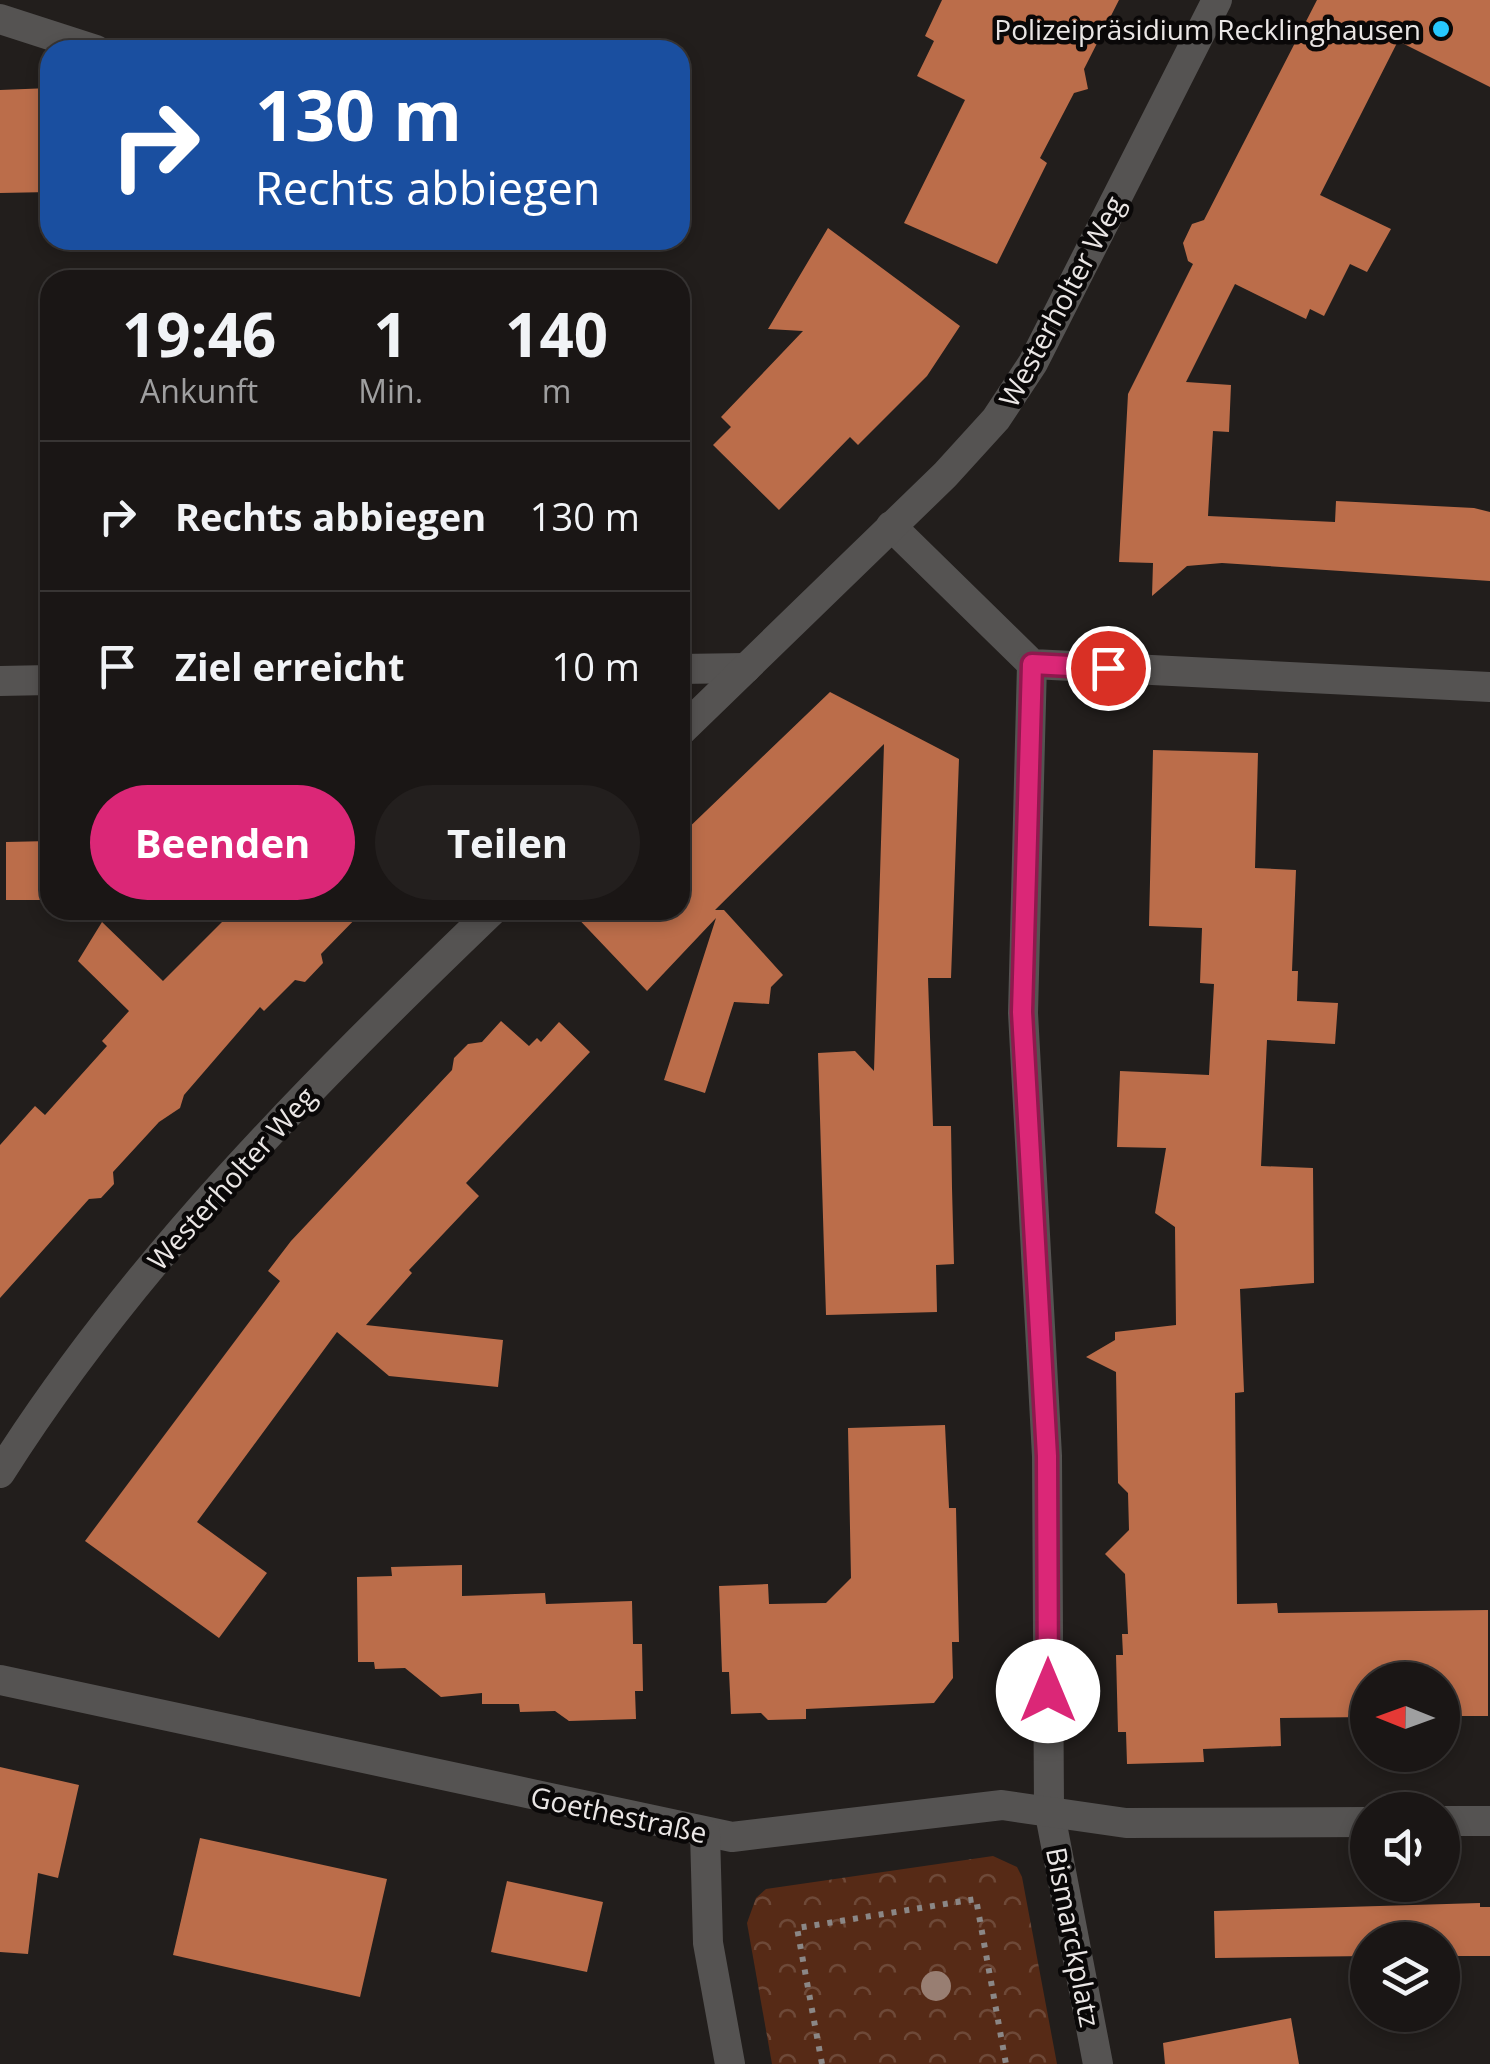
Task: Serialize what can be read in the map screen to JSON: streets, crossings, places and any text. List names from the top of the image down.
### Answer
{
  "streets": {
    "street": ["Westerholter Weg", "Goethestraße", "Bismarckplatz"]
  },
  "crossings": [
    ["Goethestraße", "Bismarckplatz"]
  ],
  "places": ["Polizeipräsidium Recklinghausen"],
  "north": "left",
  "page": {
    "turn": ["130 m", "Rechts abbiegen"],
    "eta": [
      "19:46",
      "Ankunft",
      "1",
      "Min.",
      "140",
      "m"
    ],
    "list": [
      {
        "name": "Rechts abbiegen",
        "value": "130 m"
      },
      {
        "name": "Ziel erreicht",
        "value": "10 m"
      }
    ],
    "buttons": ["Beenden", "Teilen"]
  }
}
